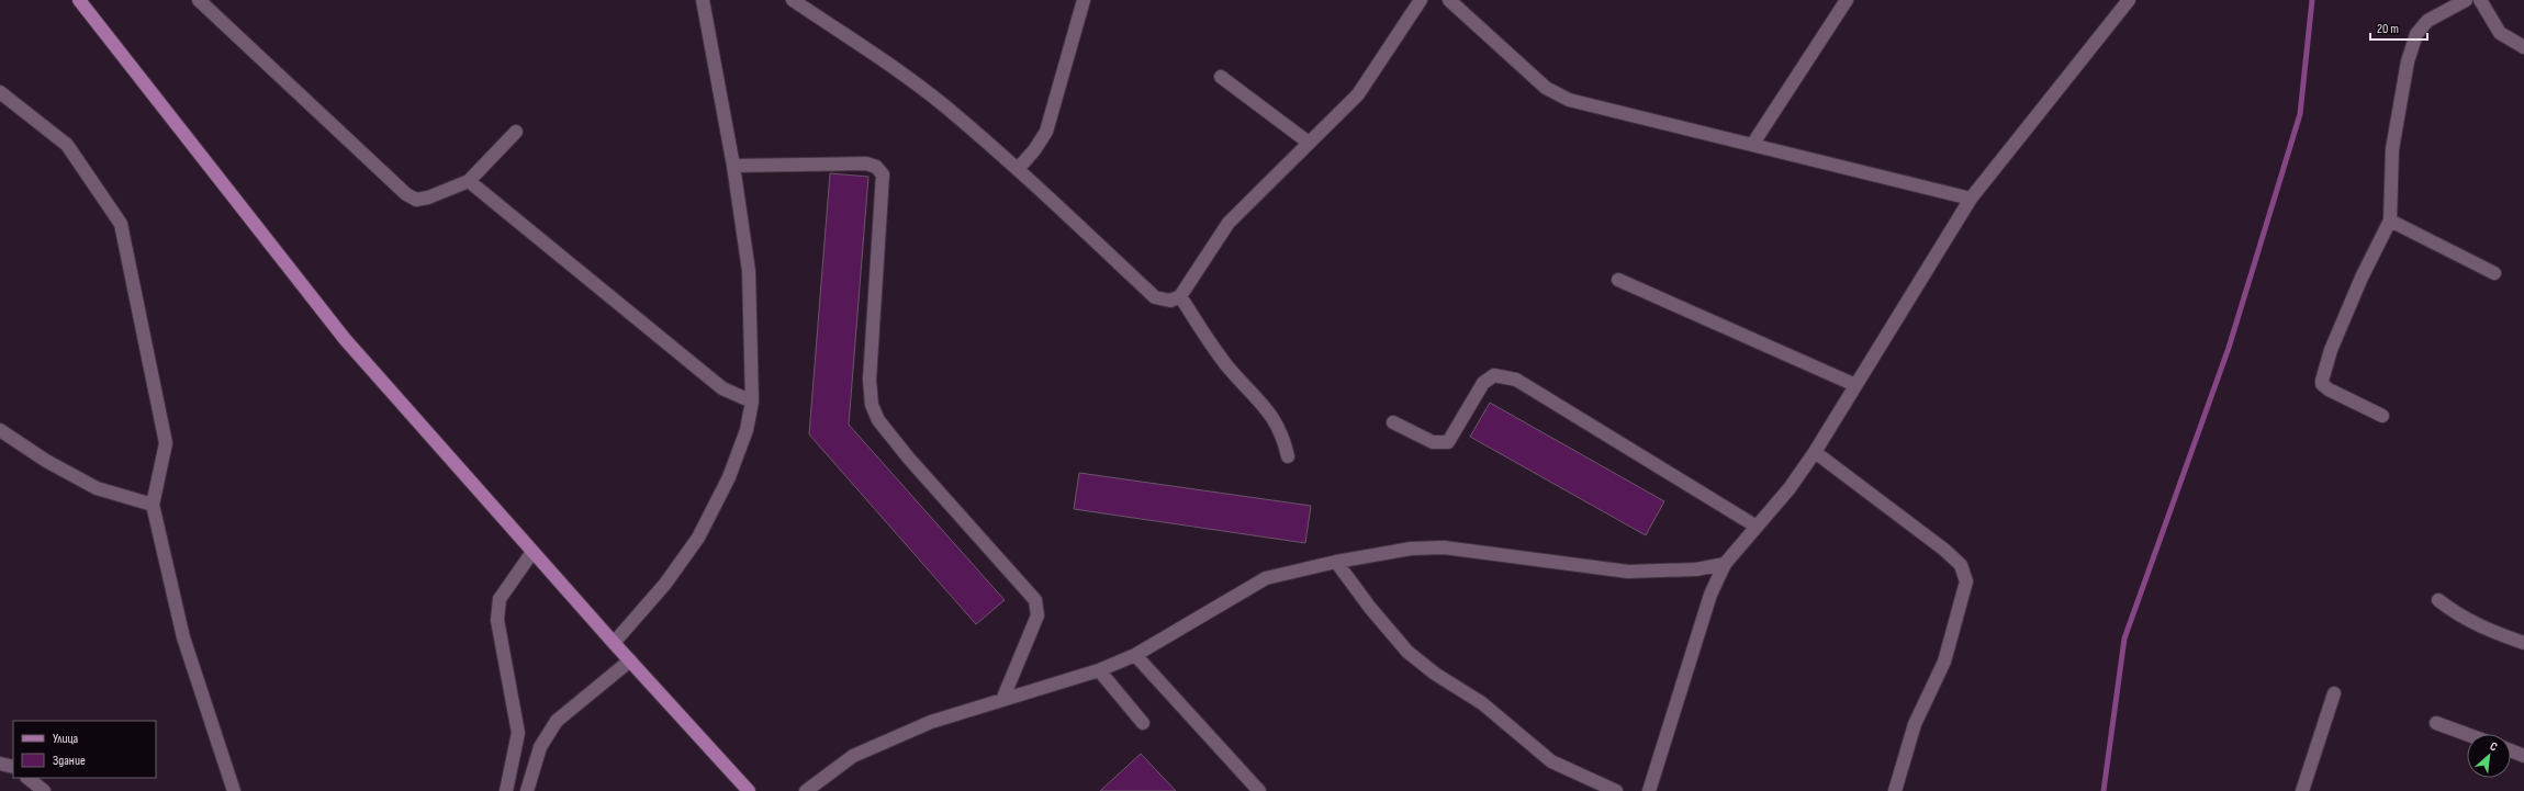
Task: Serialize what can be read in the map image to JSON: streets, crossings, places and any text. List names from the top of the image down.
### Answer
{
  "legend": ["Улица", "Здание"],
  "scale_bar": "20 m",
  "north": "top right"
}
